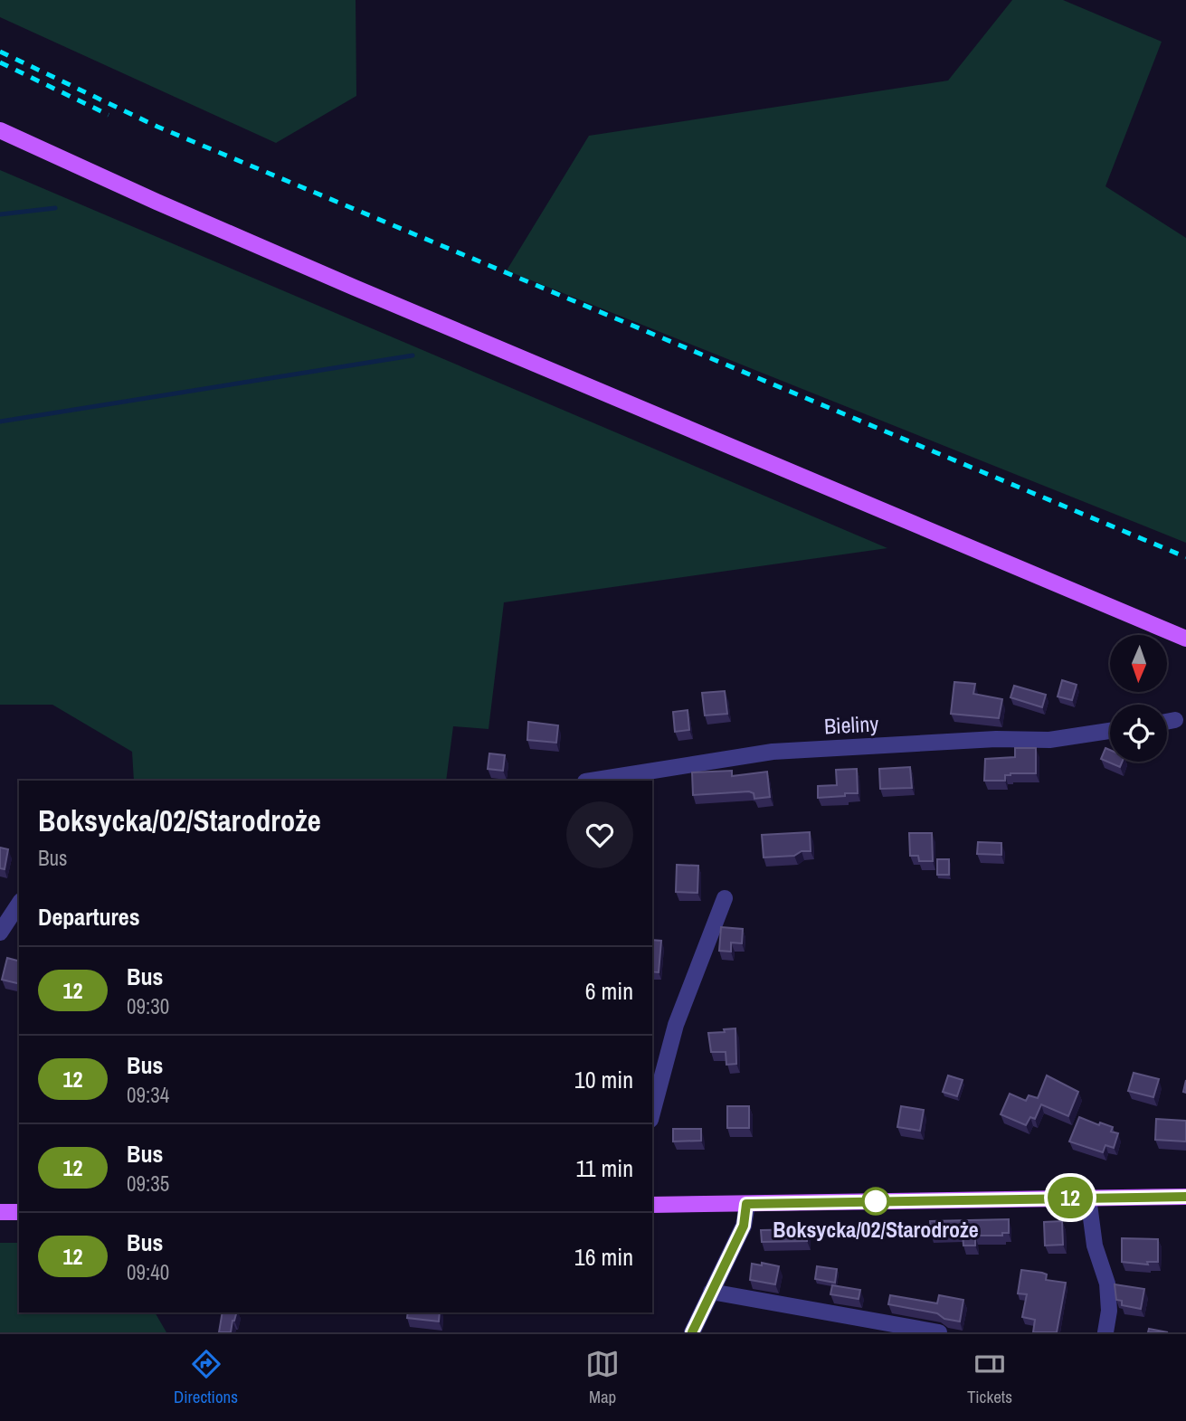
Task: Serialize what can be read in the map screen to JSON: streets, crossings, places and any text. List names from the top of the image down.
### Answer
{
  "streets": {
    "street": ["Bieliny"]
  },
  "places": ["Boksycka/02/Starodroże"],
  "lines": ["bus line 12"],
  "north": "bottom",
  "page": {
    "on_map": "12",
    "heading": [
      ["Boksycka/02/Starodroże", "Bus"],
      "Departures"
    ],
    "list": [
      {
        "mark": "12",
        "name": "Bus",
        "note": "09:30",
        "value": "6 min"
      },
      {
        "mark": "12",
        "name": "Bus",
        "note": "09:34",
        "value": "10 min"
      },
      {
        "mark": "12",
        "name": "Bus",
        "note": "09:35",
        "value": "11 min"
      },
      {
        "mark": "12",
        "name": "Bus",
        "note": "09:40",
        "value": "16 min"
      }
    ],
    "tabs": ["Directions", "Map", "Tickets"]
  }
}
